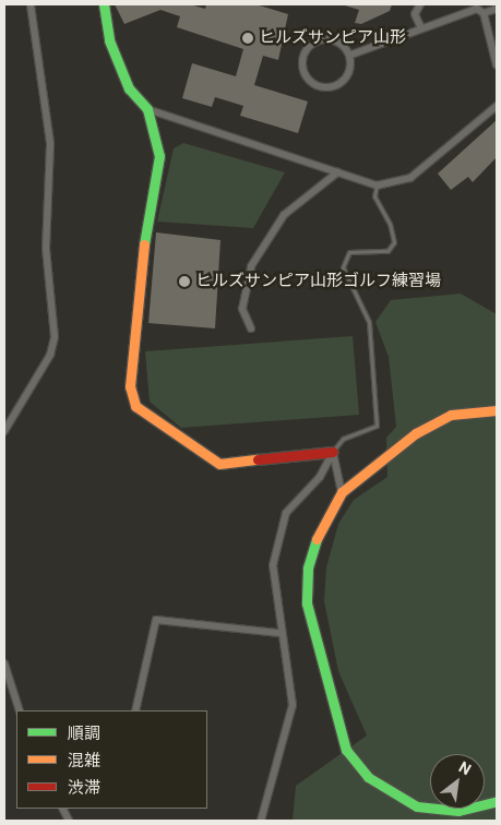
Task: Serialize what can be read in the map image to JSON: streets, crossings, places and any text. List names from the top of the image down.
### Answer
{
  "places": ["ヒルズサンピア山形", "ヒルズサンピア山形ゴルフ練習場"],
  "legend": ["順調", "混雑", "渋滞"],
  "north": "top right"
}
